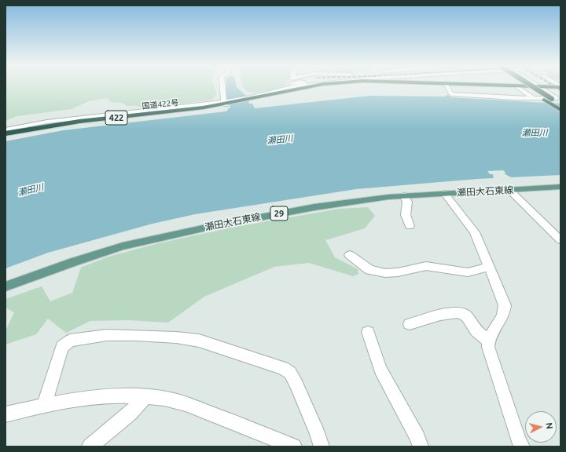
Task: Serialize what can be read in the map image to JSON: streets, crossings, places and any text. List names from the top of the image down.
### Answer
{
  "streets": {
    "highway": ["国道422号", "422"],
    "main road": ["瀬田大石東線", "29"]
  },
  "water": ["瀬田川"],
  "north": "right"
}
